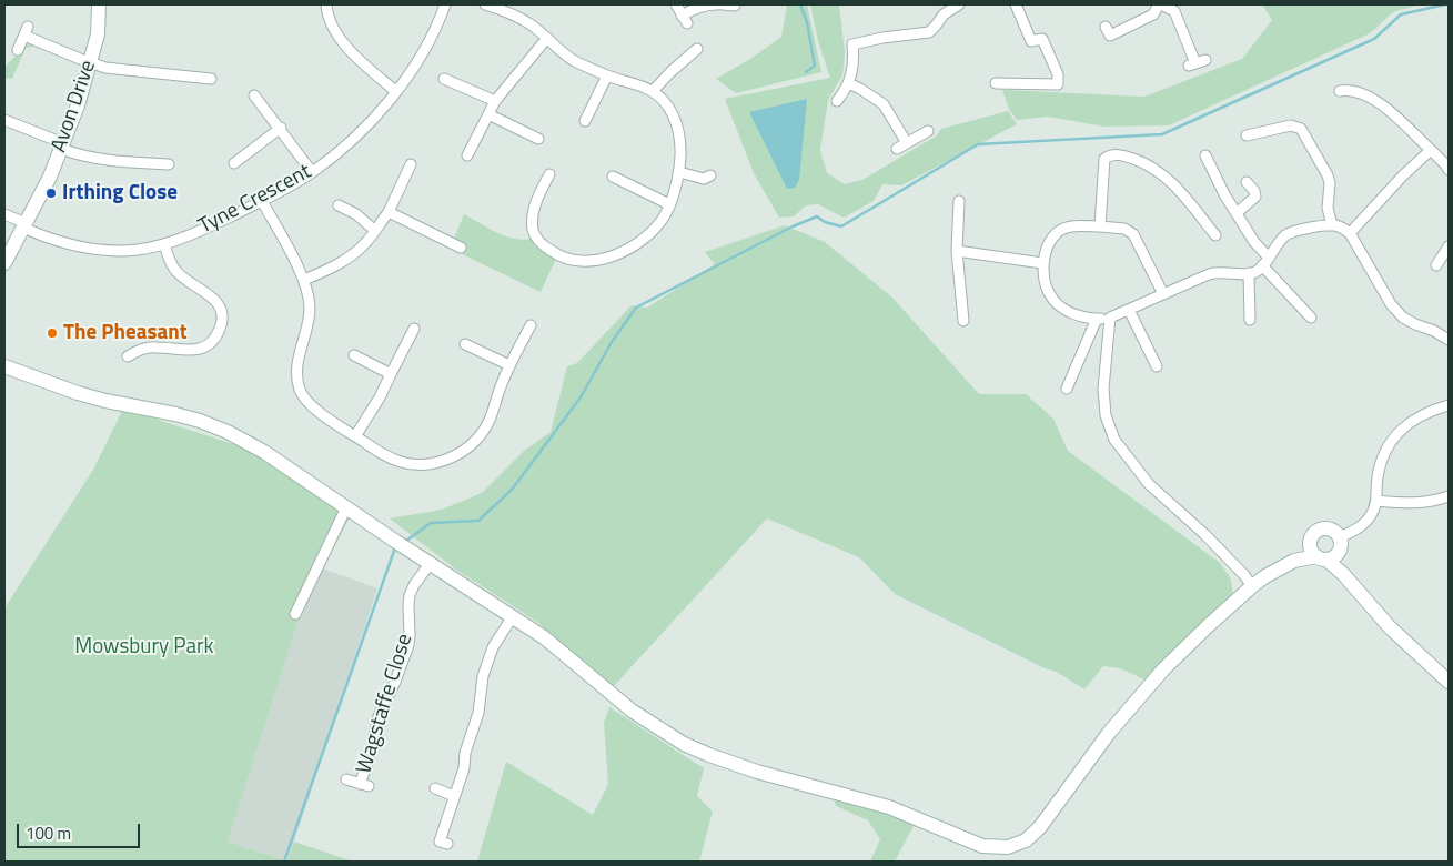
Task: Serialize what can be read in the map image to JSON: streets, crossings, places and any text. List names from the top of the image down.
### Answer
{
  "streets": {
    "main road": ["Avon Drive"],
    "street": ["Tyne Crescent", "Wagstaffe Close"]
  },
  "crossings": [
    ["Avon Drive", "Tyne Crescent"]
  ],
  "parks": ["Mowsbury Park"],
  "places": ["Irthing Close", "The Pheasant"],
  "scale_bar": "100 m"
}
